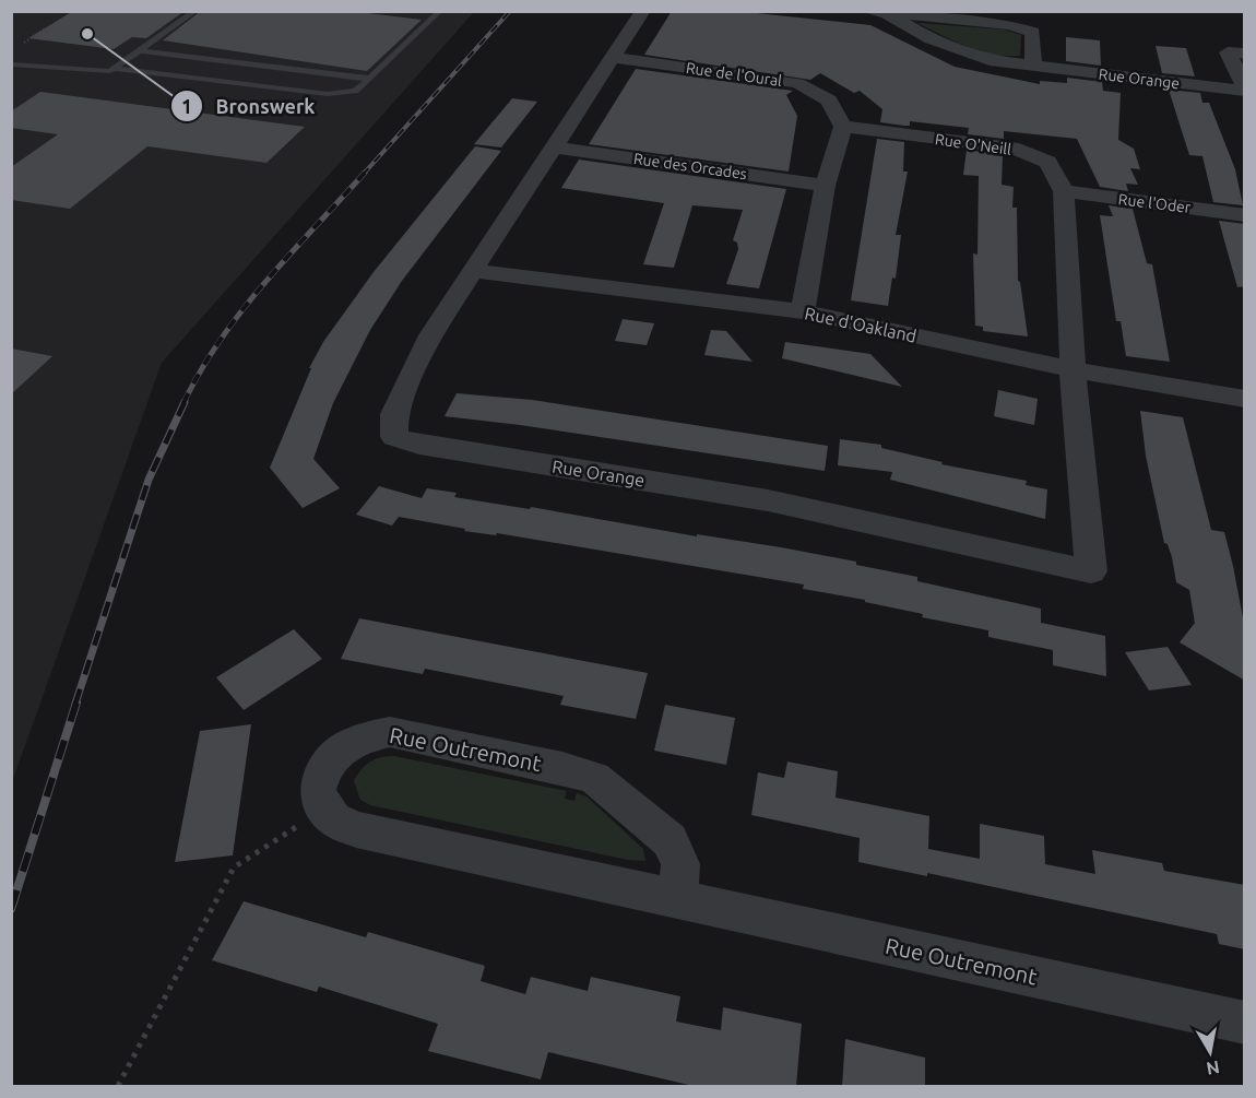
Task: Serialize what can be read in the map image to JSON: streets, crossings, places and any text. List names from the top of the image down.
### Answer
{
  "streets": {
    "street": [
      "Rue de l'Oural",
      "Rue Orange",
      "Rue O'Neill",
      "Rue des Orcades",
      "Rue l'Oder",
      "Rue d'Oakland",
      "Rue Outremont"
    ]
  },
  "crossings": [
    ["Rue de l'Oural", "Rue Orange"],
    ["Rue de l'Oural", "Rue O'Neill"],
    ["Rue Orange", "Rue O'Neill"],
    ["Rue Orange", "Rue des Orcades"],
    ["Rue Orange", "Rue d'Oakland"],
    ["Rue O'Neill", "Rue l'Oder"],
    ["Rue O'Neill", "Rue d'Oakland"]
  ],
  "places": ["Bronswerk"],
  "north": "bottom"
}
